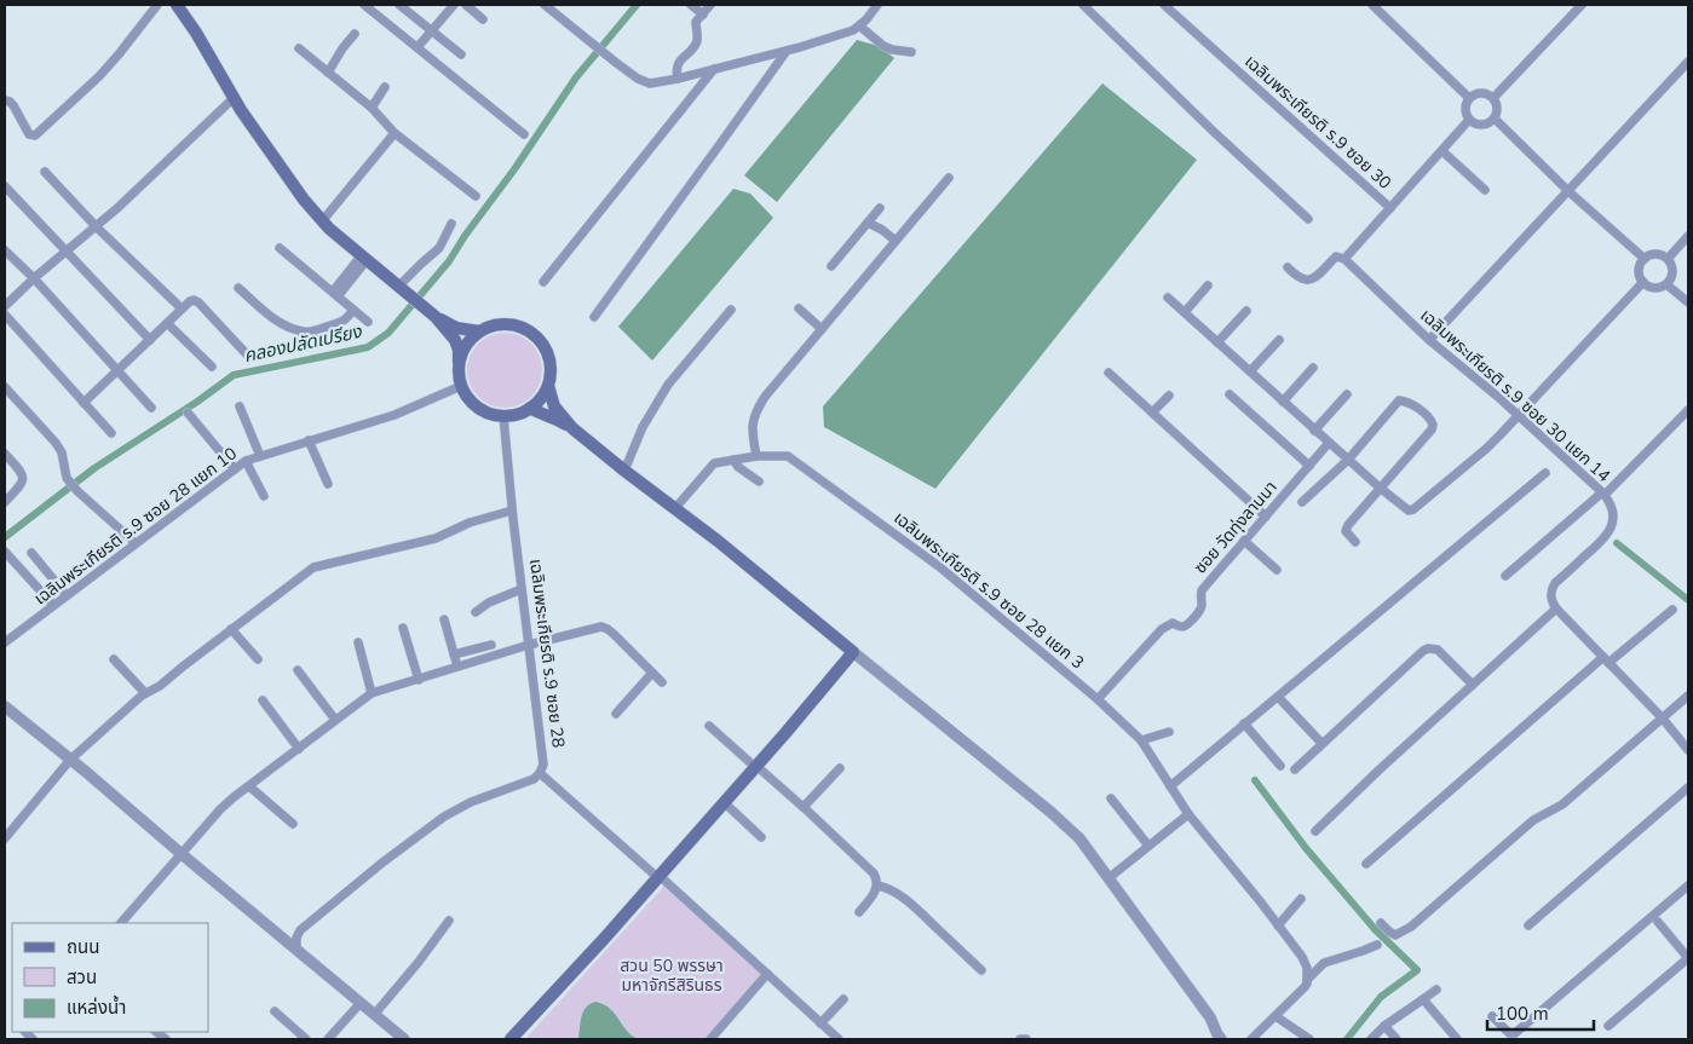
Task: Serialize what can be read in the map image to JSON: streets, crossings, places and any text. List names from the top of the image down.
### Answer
{
  "streets": {
    "street": [
      "เฉลิมพระเกียรติ ร.9 ซอย 30",
      "เฉลิมพระเกียรติ ร.9 ซอย 30 แยก 14",
      "เฉลิมพระเกียรติ ร.9 ซอย 28 แยก 10",
      "ซอย วัดทุ่งลานนา",
      "เฉลิมพระเกียรติ ร.9 ซอย 28 แยก 3",
      "เฉลิมพระเกียรติ ร.9 ซอย 28"
    ]
  },
  "crossings": [
    ["เฉลิมพระเกียรติ ร.9 ซอย 28 แยก 10", "เฉลิมพระเกียรติ ร.9 ซอย 28"],
    ["ซอย วัดทุ่งลานนา", "เฉลิมพระเกียรติ ร.9 ซอย 28 แยก 3"]
  ],
  "water": ["คลองปลัดเปรียง"],
  "parks": ["สวน 50 พรรษา มหาจักรีสิรินธร"],
  "legend": ["ถนน", "สวน", "แหล่งน้ำ"],
  "scale_bar": "100 m"
}
